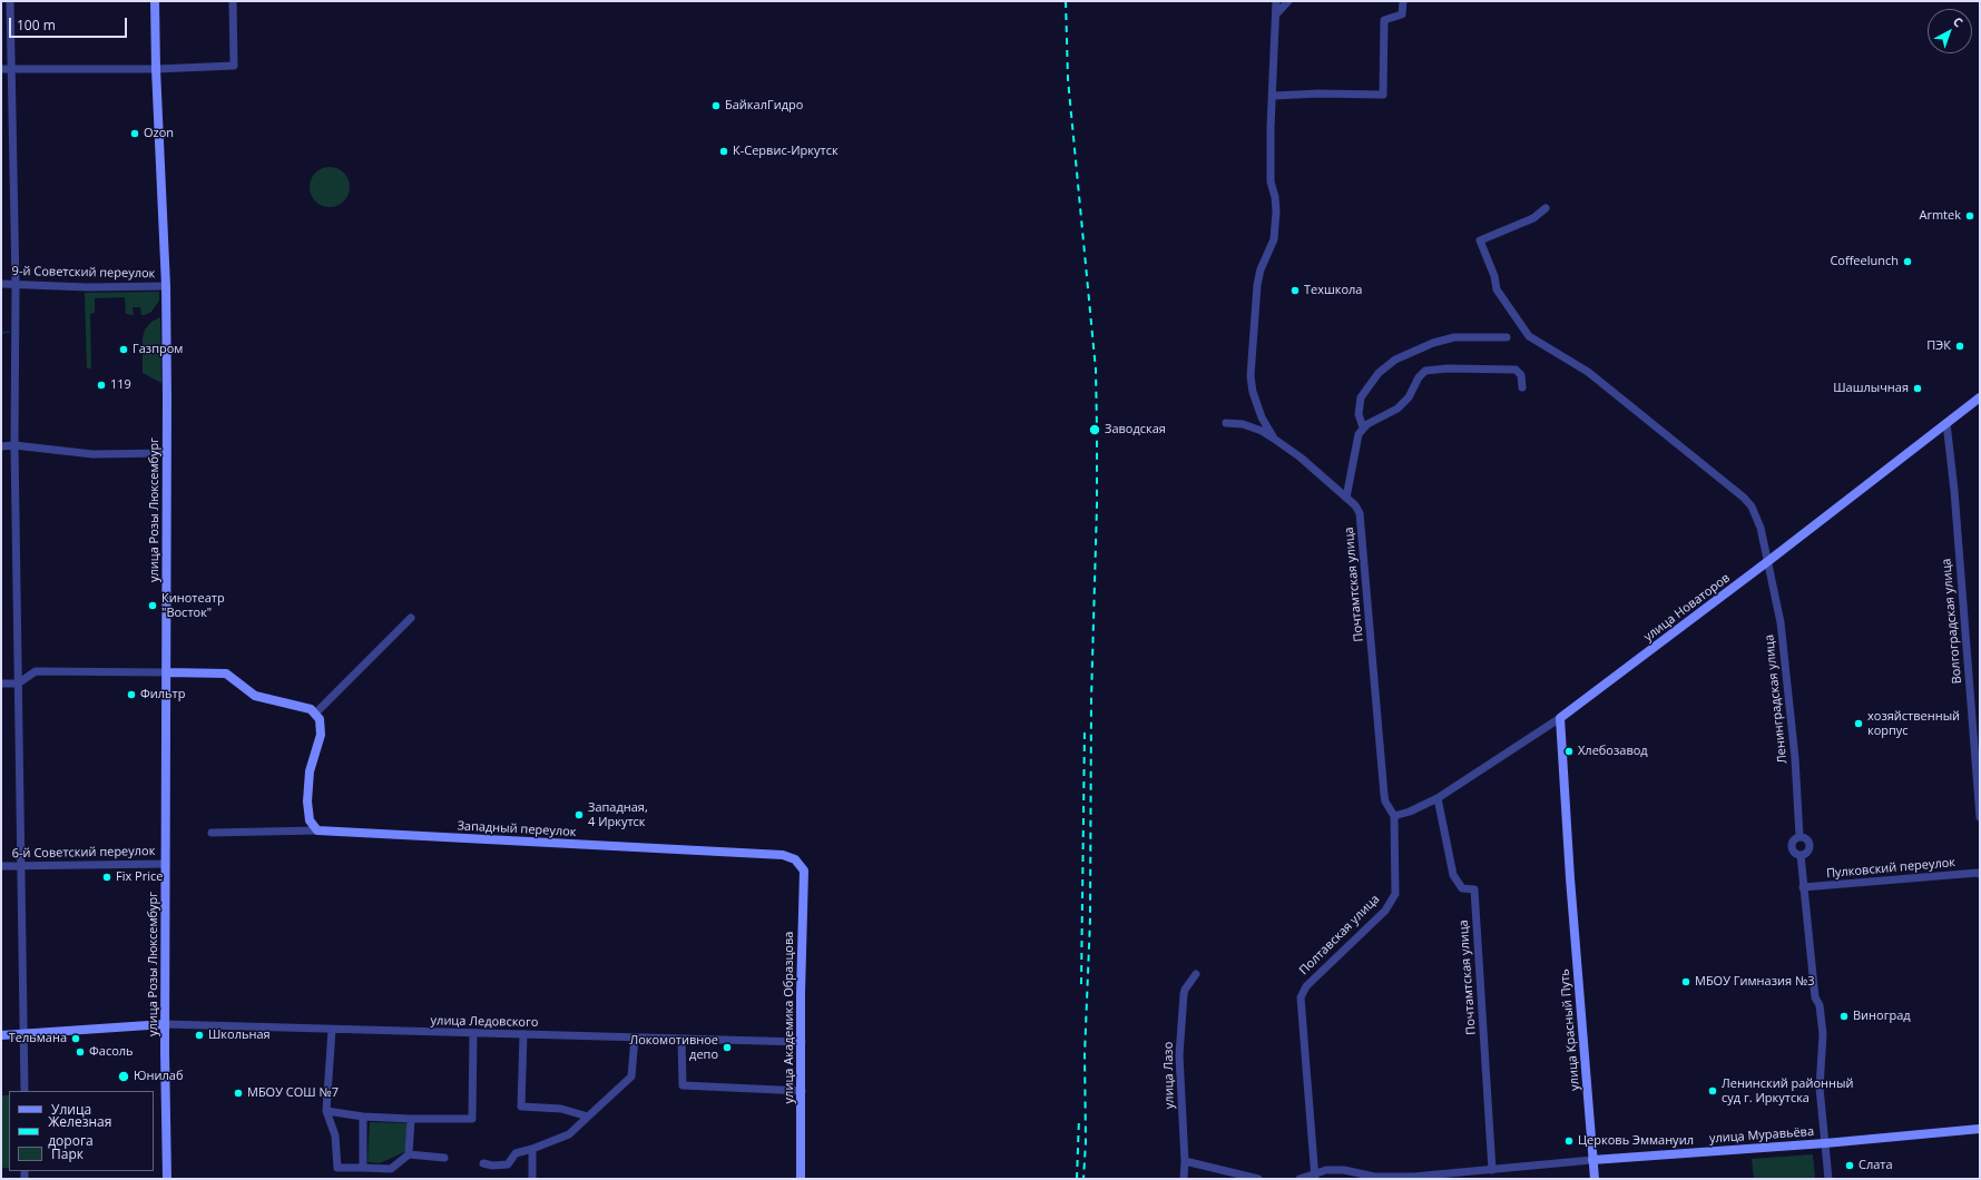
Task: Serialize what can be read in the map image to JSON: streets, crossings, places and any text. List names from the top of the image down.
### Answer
{
  "streets": {
    "street": [
      "9-й Советский переулок",
      "улица Розы Люксембург",
      "Почтамтская улица",
      "улица Новаторов",
      "Волгоградская улица",
      "Ленинградская улица",
      "Западный переулок",
      "6-й Советский переулок",
      "Пулковский переулок",
      "Полтавская улица",
      "улица Академика Образцова",
      "улица Ледовского",
      "улица Красный Путь",
      "улица Лазо",
      "улица Муравьёва"
    ]
  },
  "crossings": [
    ["9-й Советский переулок", "улица Розы Люксембург"],
    ["улица Розы Люксембург", "6-й Советский переулок"],
    ["улица Розы Люксембург", "улица Ледовского"],
    ["Почтамтская улица", "улица Новаторов"],
    ["Почтамтская улица", "Полтавская улица"],
    ["Почтамтская улица", "улица Муравьёва"],
    ["улица Новаторов", "Волгоградская улица"],
    ["улица Новаторов", "Ленинградская улица"],
    ["улица Новаторов", "Полтавская улица"],
    ["улица Новаторов", "улица Красный Путь"],
    ["Ленинградская улица", "Пулковский переулок"],
    ["Ленинградская улица", "улица Муравьёва"],
    ["Западный переулок", "улица Академика Образцова"],
    ["Полтавская улица", "улица Муравьёва"],
    ["улица Академика Образцова", "улица Ледовского"],
    ["улица Красный Путь", "улица Муравьёва"]
  ],
  "places": [
    "БайкалГидро",
    "Ozon",
    "К-Сервис-Иркутск",
    "Armtek",
    "Coffeelunch",
    "Техшкола",
    "ПЭК",
    "Газпром",
    "119",
    "Шашлычная",
    "Заводская",
    "Кинотеатр \"Восток\"",
    "Фильтр",
    "хозяйственный корпус",
    "Хлебозавод",
    "Западная, 4 Иркутск",
    "Fix Price",
    "МБОУ Гимназия №3",
    "Виноград",
    "Школьная",
    "Тельмана",
    "Локомотивное депо",
    "Фасоль",
    "Юнилаб",
    "Ленинский районный суд г. Иркутска",
    "МБОУ СОШ №7",
    "Церковь Эммануил",
    "Слата"
  ],
  "legend": ["Улица", "Железная дорога", "Парк"],
  "scale_bar": "100 m",
  "north": "top right"
}
